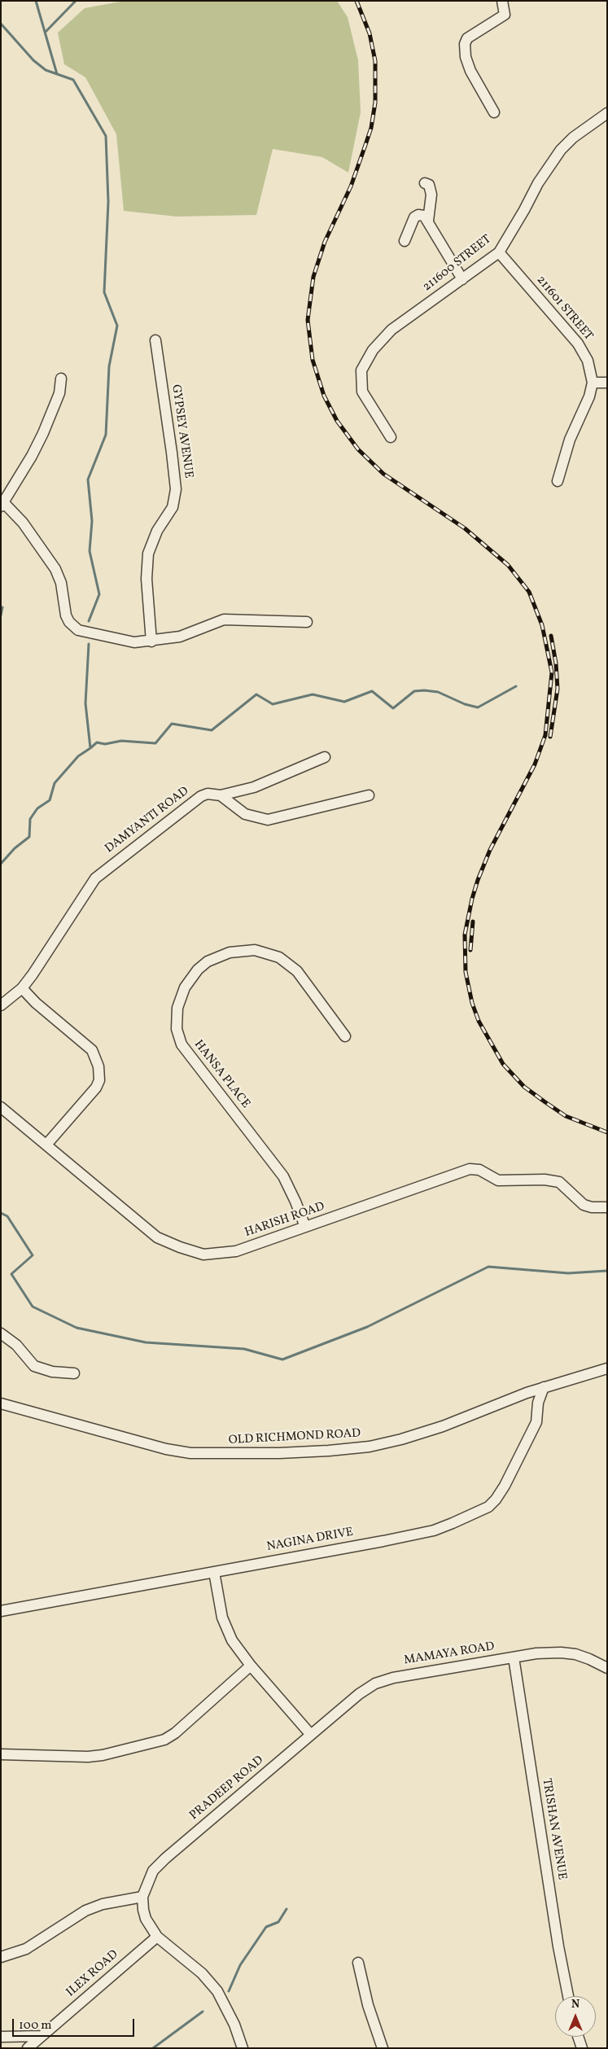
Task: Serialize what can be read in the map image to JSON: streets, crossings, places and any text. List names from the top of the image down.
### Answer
{
  "streets": {
    "street": [
      "211600 STREET",
      "211601 STREET",
      "GYPSEY AVENUE",
      "DAMYANTI ROAD",
      "HANSA PLACE",
      "HARISH ROAD",
      "OLD RICHMOND ROAD",
      "NAGINA DRIVE",
      "MAMAYA ROAD",
      "PRADEEP ROAD",
      "TRISHAN AVENUE",
      "ILEX ROAD"
    ]
  },
  "crossings": [
    ["211600 STREET", "211601 STREET"],
    ["HANSA PLACE", "HARISH ROAD"],
    ["OLD RICHMOND ROAD", "NAGINA DRIVE"],
    ["MAMAYA ROAD", "PRADEEP ROAD"],
    ["MAMAYA ROAD", "TRISHAN AVENUE"]
  ],
  "scale_bar": "100 m",
  "north": "top"
}
